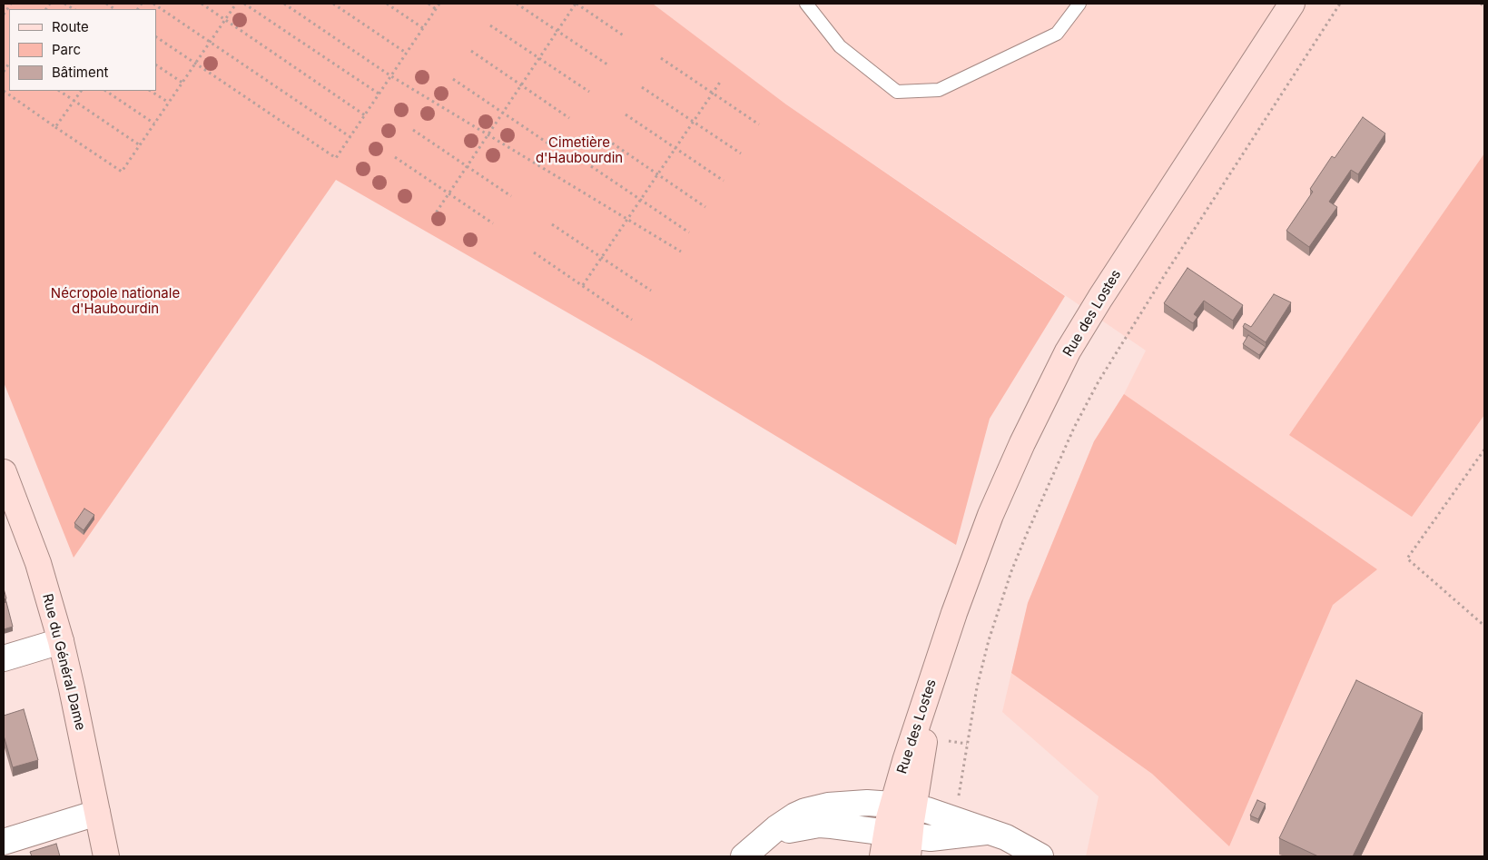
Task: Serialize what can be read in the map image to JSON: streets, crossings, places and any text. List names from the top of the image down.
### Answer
{
  "streets": {
    "main road": ["Rue des Lostes", "Rue du Général Dame"]
  },
  "parks": ["Cimetière d'Haubourdin", "Nécropole nationale d'Haubourdin"],
  "legend": ["Route", "Parc", "Bâtiment"]
}
